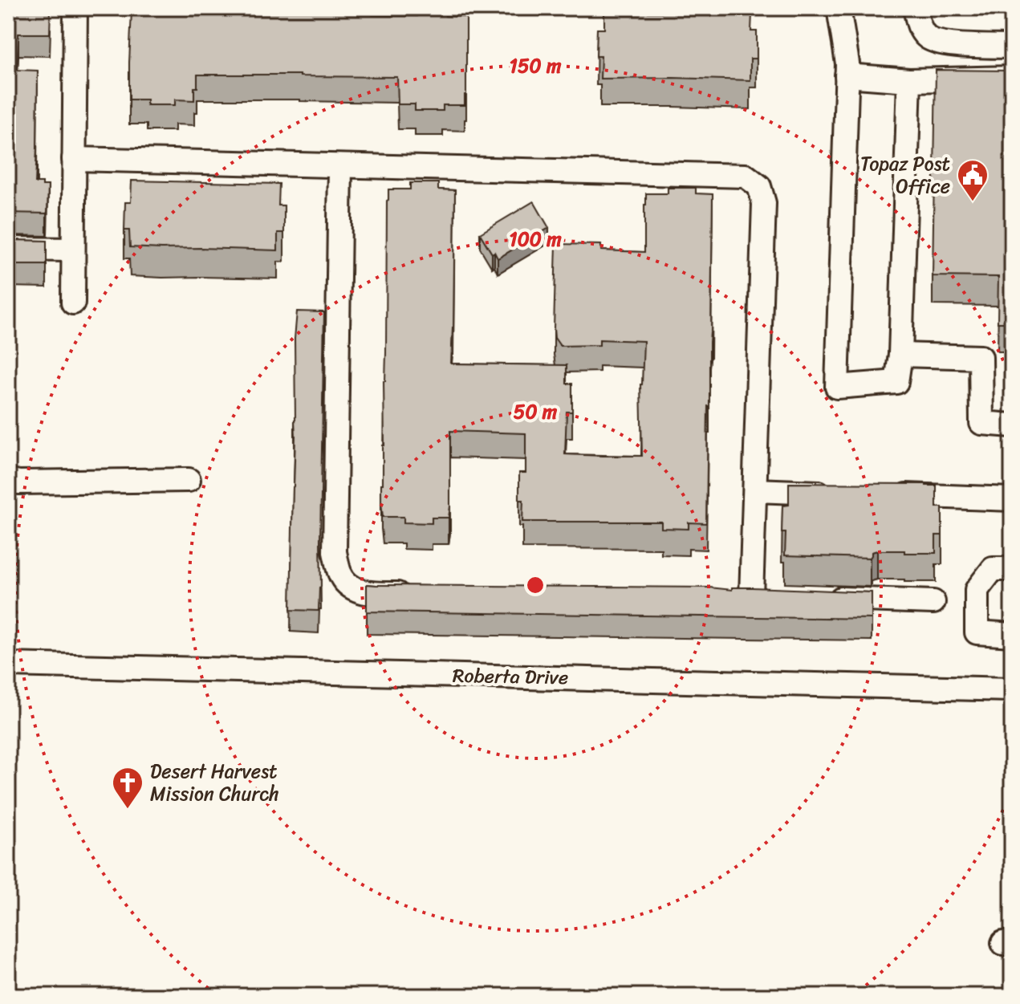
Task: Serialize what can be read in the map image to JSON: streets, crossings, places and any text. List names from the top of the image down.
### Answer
{
  "streets": {
    "street": ["Roberta Drive"]
  },
  "places": {
    "public building": ["Topaz Post Office"],
    "church": ["Desert Harvest Mission Church"]
  },
  "rings": ["150 m", "100 m", "50 m"]
}
